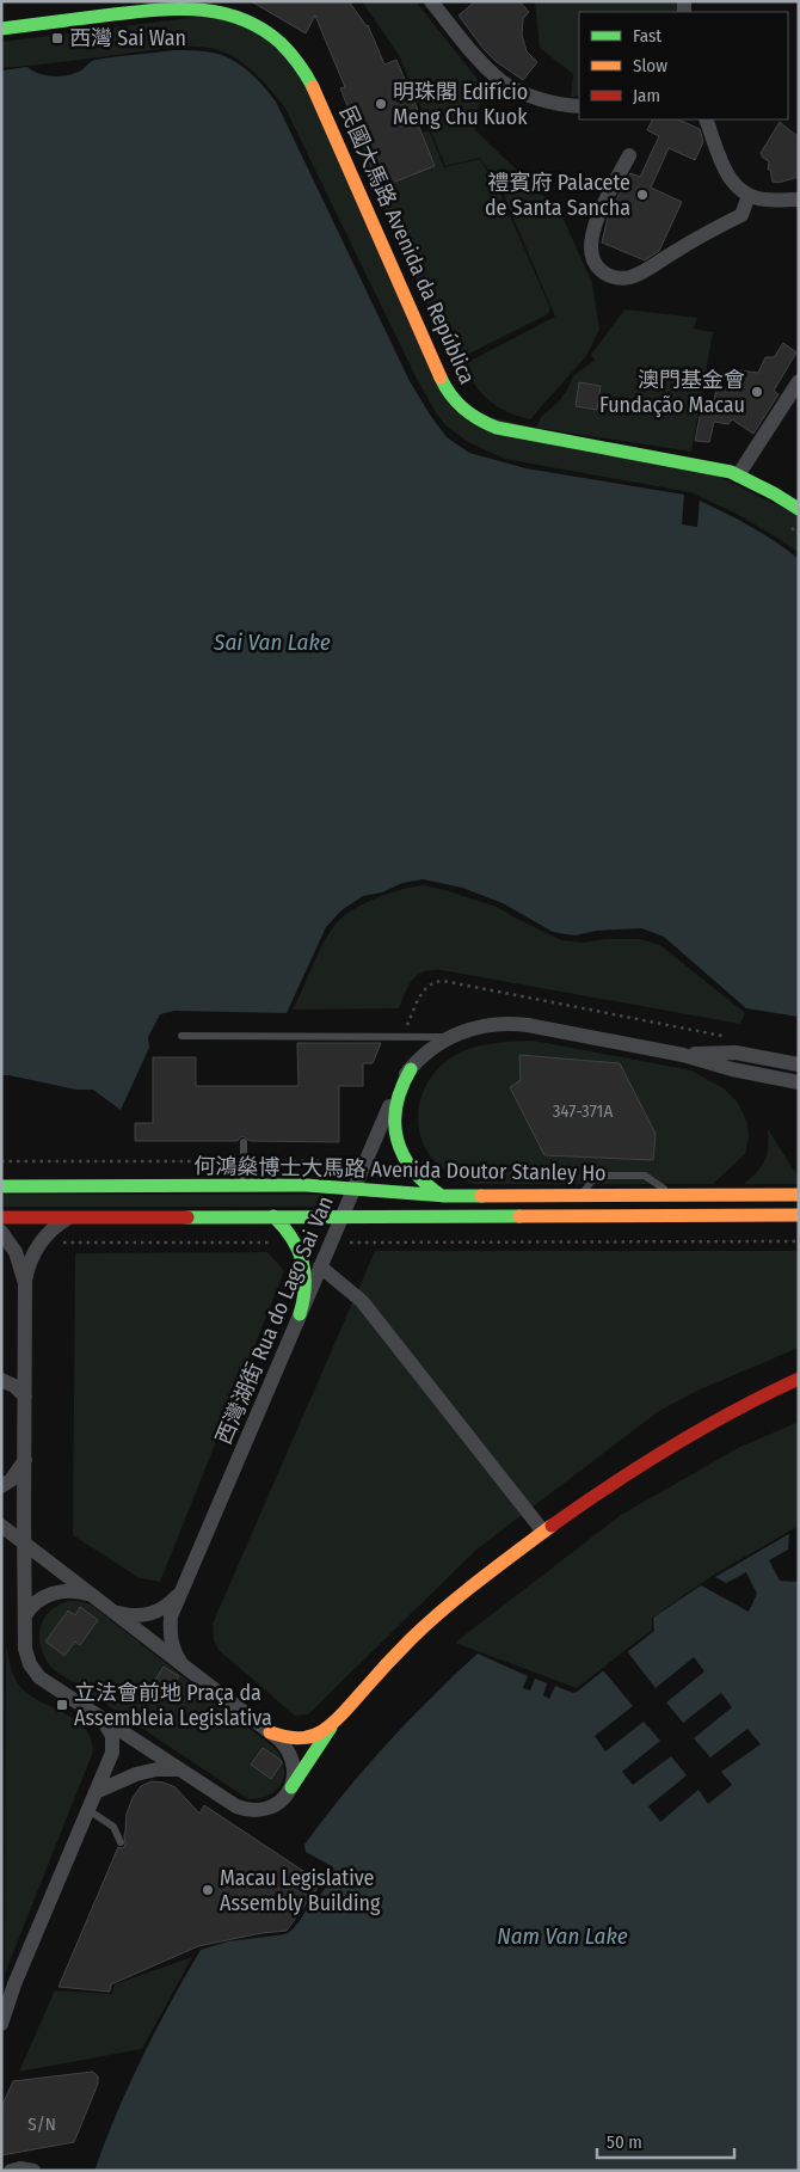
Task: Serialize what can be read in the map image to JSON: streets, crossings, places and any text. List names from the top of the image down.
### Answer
{
  "streets": {
    "main road": ["民國大馬路 Avenida da República", "何鴻燊博士大馬路 Avenida Doutor Stanley Ho"],
    "street": ["西灣湖街 Rua do Lago Sai Van"]
  },
  "crossings": [
    ["何鴻燊博士大馬路 Avenida Doutor Stanley Ho", "西灣湖街 Rua do Lago Sai Van"]
  ],
  "water": ["Sai Van Lake", "Nam Van Lake"],
  "places": {
    "transit": ["西灣 Sai Wan", "立法會前地 Praça da Assembleia Legislativa"],
    "other": [
      "明珠閣 Edifício Meng Chu Kuok",
      "禮賓府 Palacete de Santa Sancha",
      "澳門基金會 Fundação Macau",
      "Macau Legislative Assembly Building"
    ]
  },
  "house_numbers": ["347-371A", "S/N"],
  "legend": ["Fast", "Slow", "Jam"],
  "scale_bar": "50 m"
}
